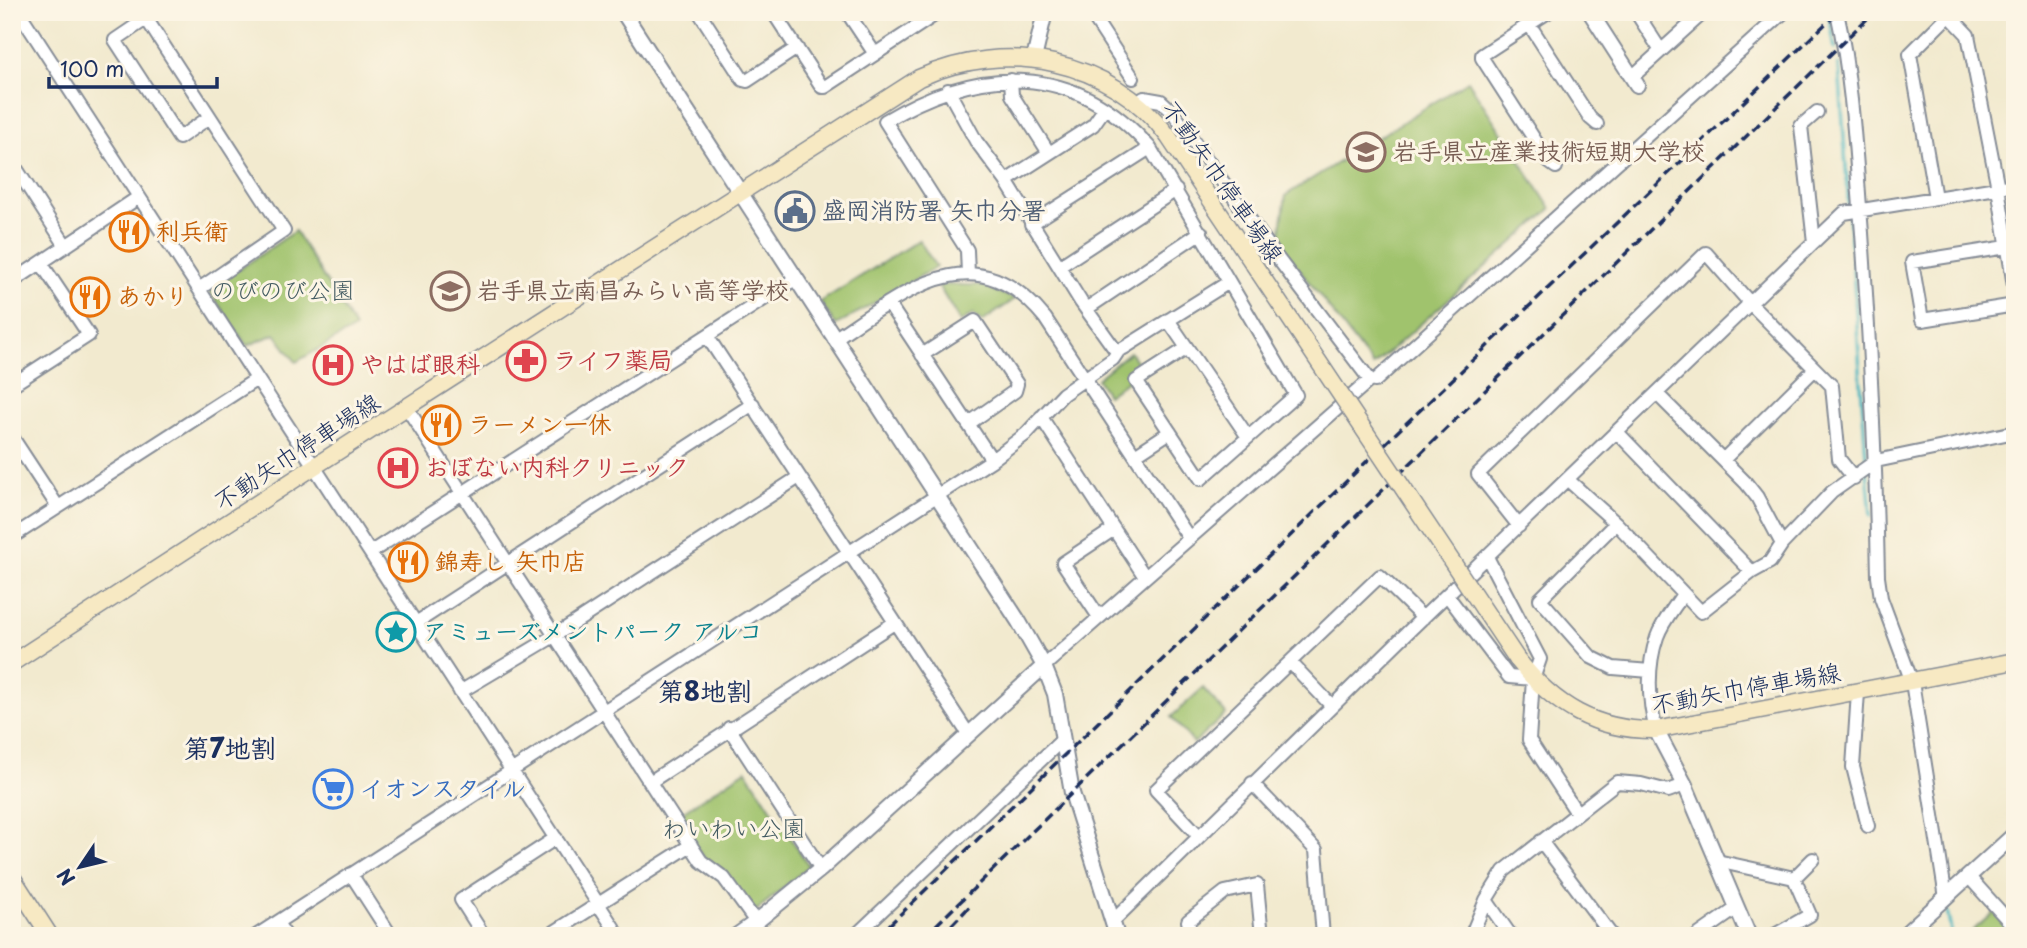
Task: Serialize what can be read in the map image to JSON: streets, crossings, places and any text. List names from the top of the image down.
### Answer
{
  "streets": {
    "main road": ["不動矢巾停車場線"]
  },
  "districts": ["第8地割", "第7地割"],
  "parks": ["のびのび公園", "わいわい公園"],
  "places": {
    "school or university": ["岩手県立産業技術短期大学校", "岩手県立南昌みらい高等学校"],
    "public building": ["盛岡消防署 矢巾分署"],
    "restaurant": [
      "利兵衛",
      "あかり",
      "ラーメン一休",
      "錦寿し 矢巾店"
    ],
    "pharmacy": ["ライフ薬局"],
    "hospital": ["やはば眼科", "おぼない内科クリニック"],
    "place": ["アミューズメントパーク アルコ"],
    "supermarket": ["イオンスタイル"]
  },
  "scale_bar": "100 m",
  "north": "bottom left"
}
